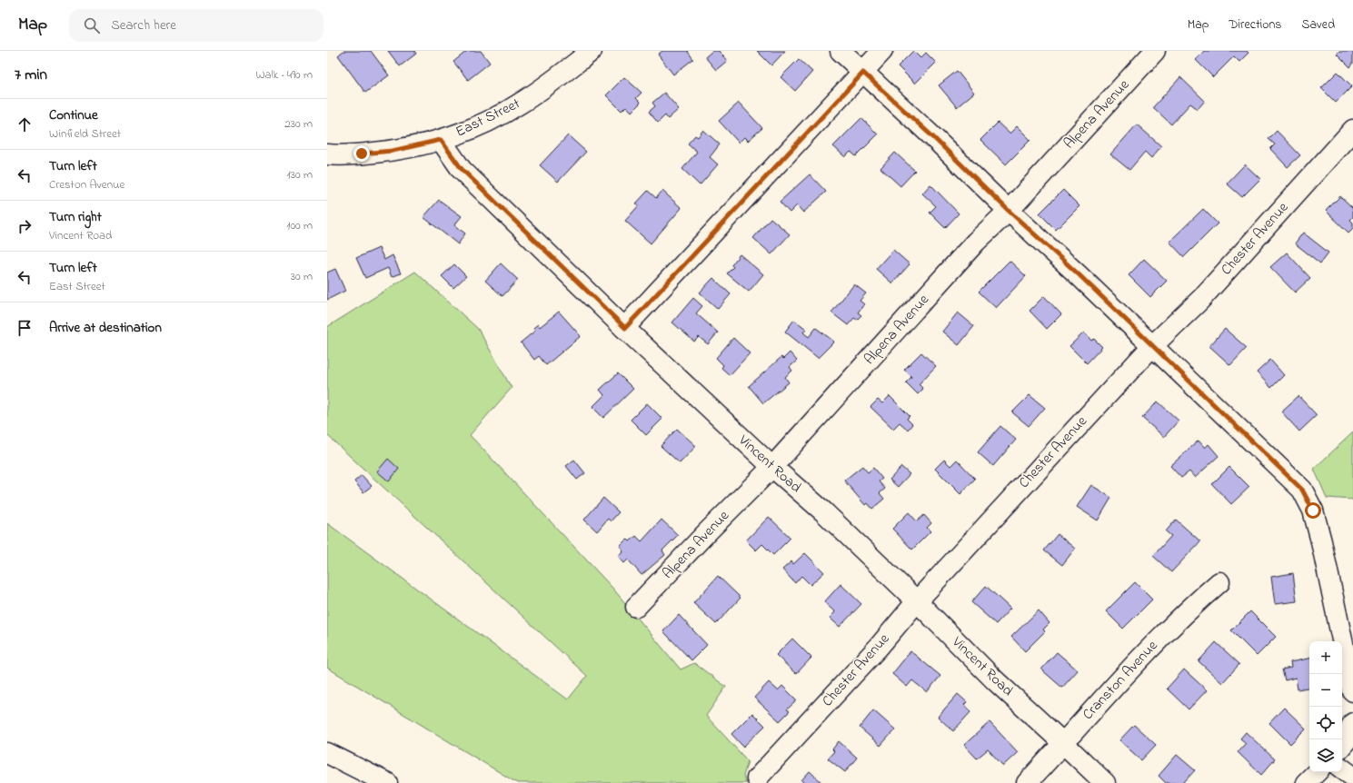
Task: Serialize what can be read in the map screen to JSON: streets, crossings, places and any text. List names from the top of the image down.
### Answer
{
  "streets": {
    "main road": [
      "Alpena Avenue",
      "East Street",
      "Chester Avenue",
      "Vincent Road",
      "Cranston Avenue"
    ]
  },
  "crossings": [
    ["Alpena Avenue", "Vincent Road"],
    ["East Street", "Vincent Road"],
    ["Chester Avenue", "Vincent Road"],
    ["Vincent Road", "Cranston Avenue"]
  ],
  "page": {
    "header": "Map",
    "search": "Search here",
    "nav": ["Map", "Directions", "Saved"],
    "heading": ["7 min", "Walk · 490 m"],
    "list": [
      ["Continue", "Winfield Street", "230 m"],
      ["Turn left", "Creston Avenue", "130 m"],
      ["Turn right", "Vincent Road", "100 m"],
      ["Turn left", "East Street", "30 m"],
      "Arrive at destination"
    ],
    "map_buttons": ["+", "−"]
  }
}
